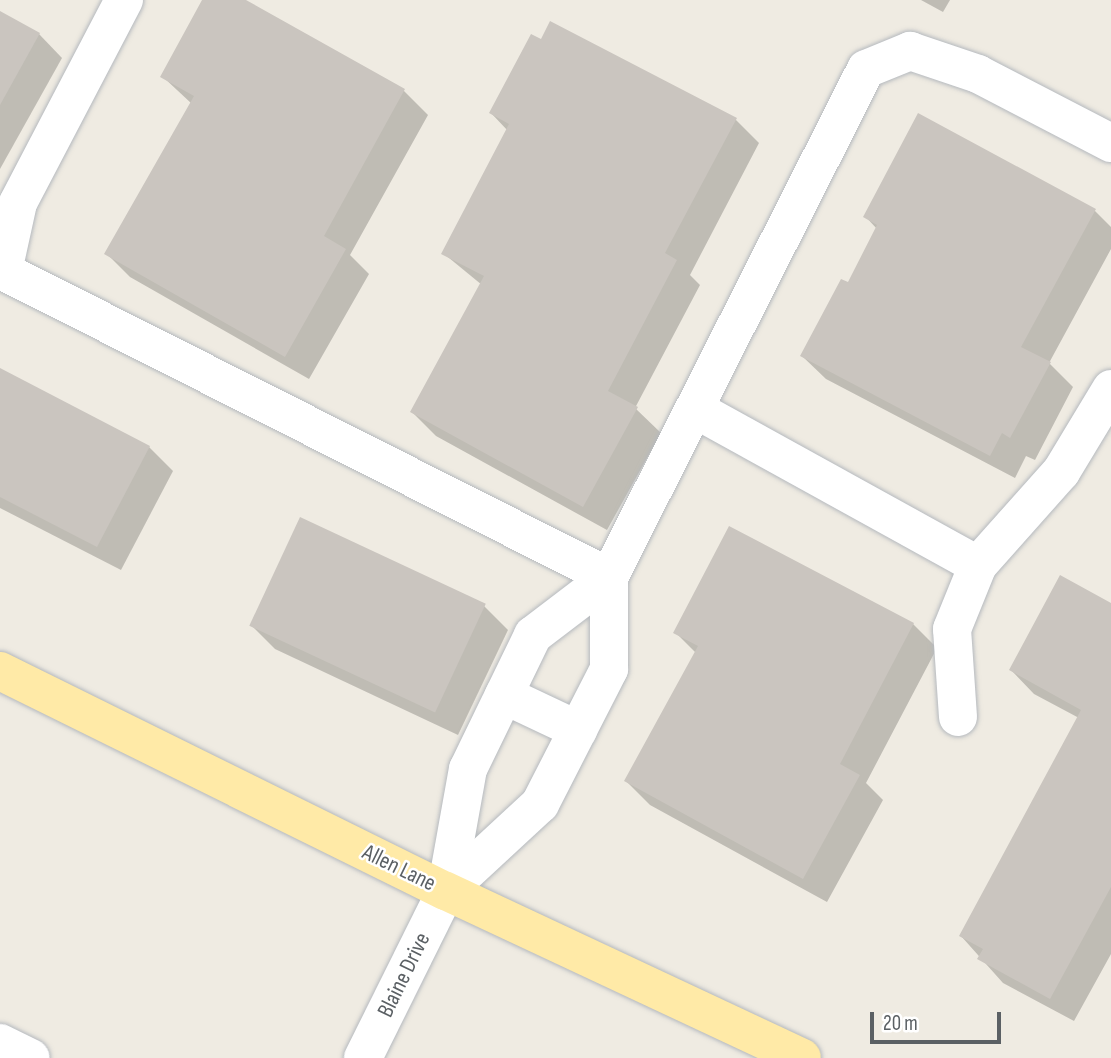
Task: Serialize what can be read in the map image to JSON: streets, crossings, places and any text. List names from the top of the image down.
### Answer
{
  "streets": {
    "main road": ["Allen Lane"],
    "street": ["Blaine Drive"]
  },
  "crossings": [
    ["Allen Lane", "Blaine Drive"]
  ],
  "scale_bar": "20 m"
}
